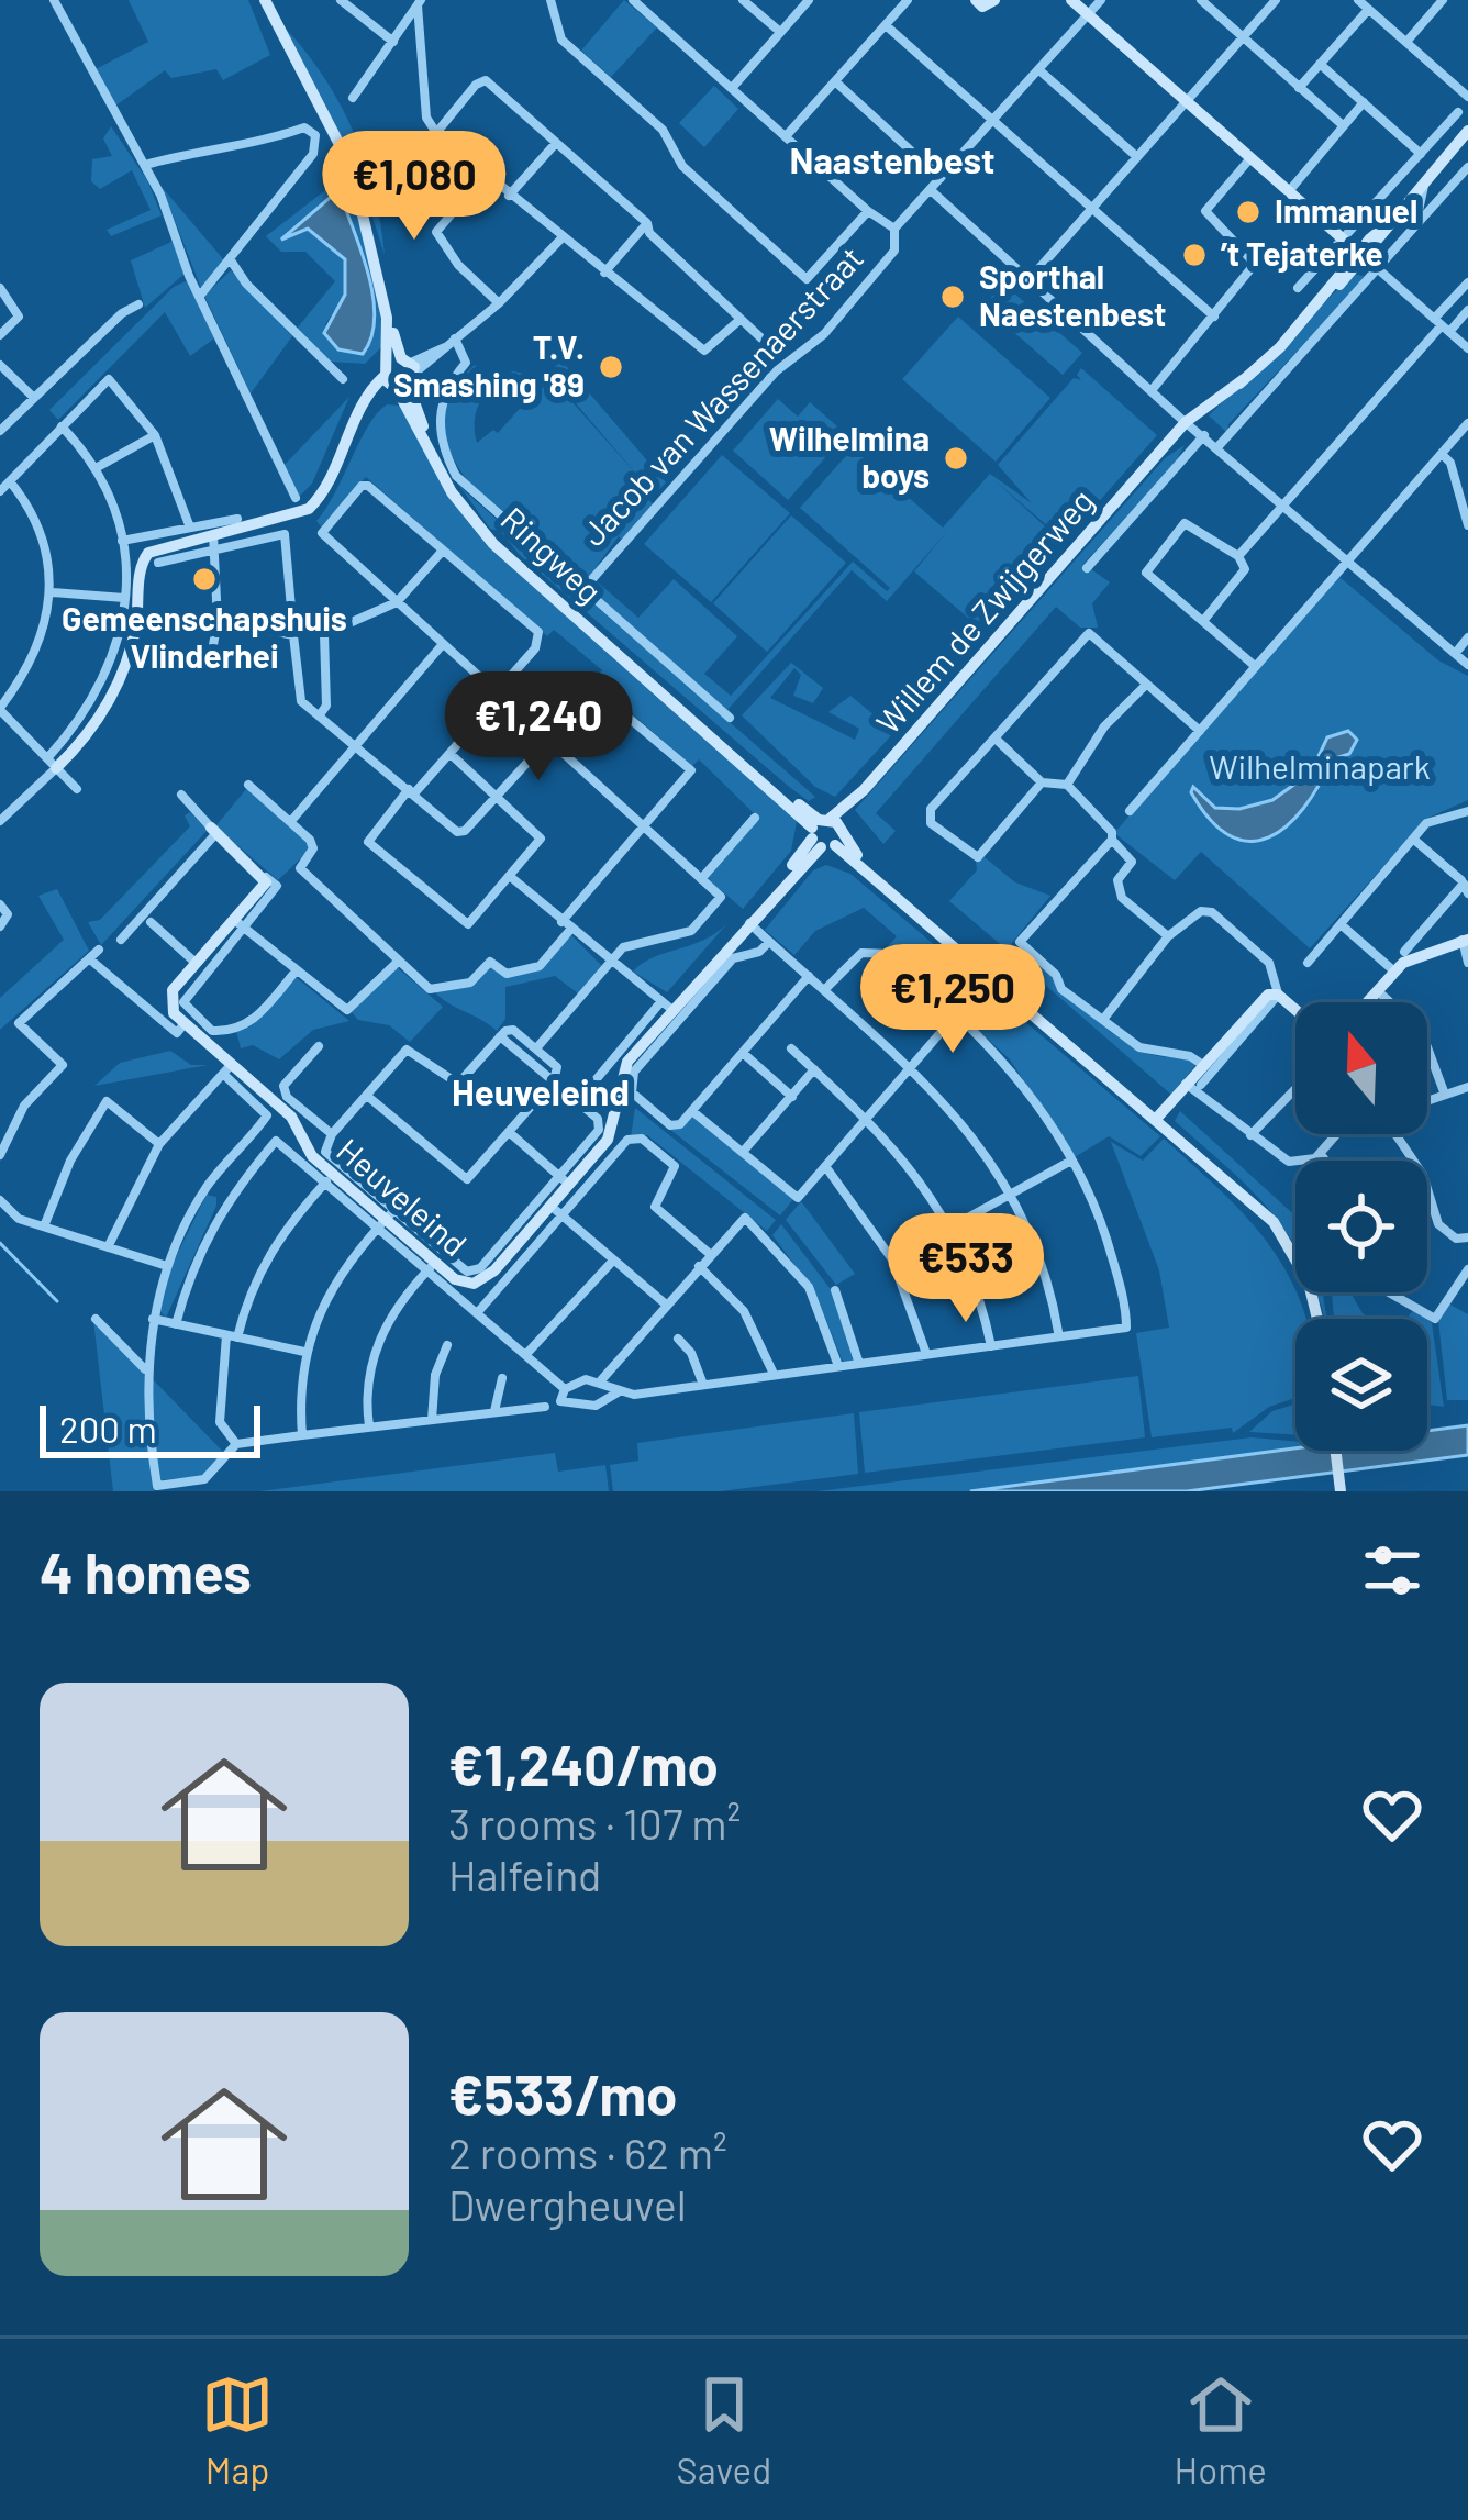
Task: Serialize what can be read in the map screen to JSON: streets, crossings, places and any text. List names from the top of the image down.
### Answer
{
  "streets": {
    "main road": ["Ringweg", "Willem de Zwijgerweg", "Heuveleind"],
    "street": ["Jacob van Wassenaerstraat"]
  },
  "crossings": [
    ["Ringweg", "Willem de Zwijgerweg"],
    ["Ringweg", "Heuveleind"],
    ["Willem de Zwijgerweg", "Heuveleind"]
  ],
  "districts": ["Naastenbest", "Heuveleind"],
  "parks": ["Wilhelminapark"],
  "places": [
    "Immanuel",
    "’t Tejaterke",
    "Sporthal Naestenbest",
    "T.V. Smashing '89",
    "Wilhelmina boys",
    "Gemeenschapshuis Vlinderhei"
  ],
  "scale_bar": "200 m",
  "north": "top",
  "page": {
    "price": [
      "€1,080",
      "€1,240",
      "€1,250",
      "€533"
    ],
    "scale": "200 m",
    "heading": "4 homes",
    "list": [
      {
        "name": "€1,240/mo",
        "note": "3 rooms · 107 m² · Halfeind"
      },
      {
        "name": "€533/mo",
        "note": "2 rooms · 62 m² · Dwergheuvel"
      }
    ],
    "tabs": ["Map", "Saved", "Home"]
  }
}
